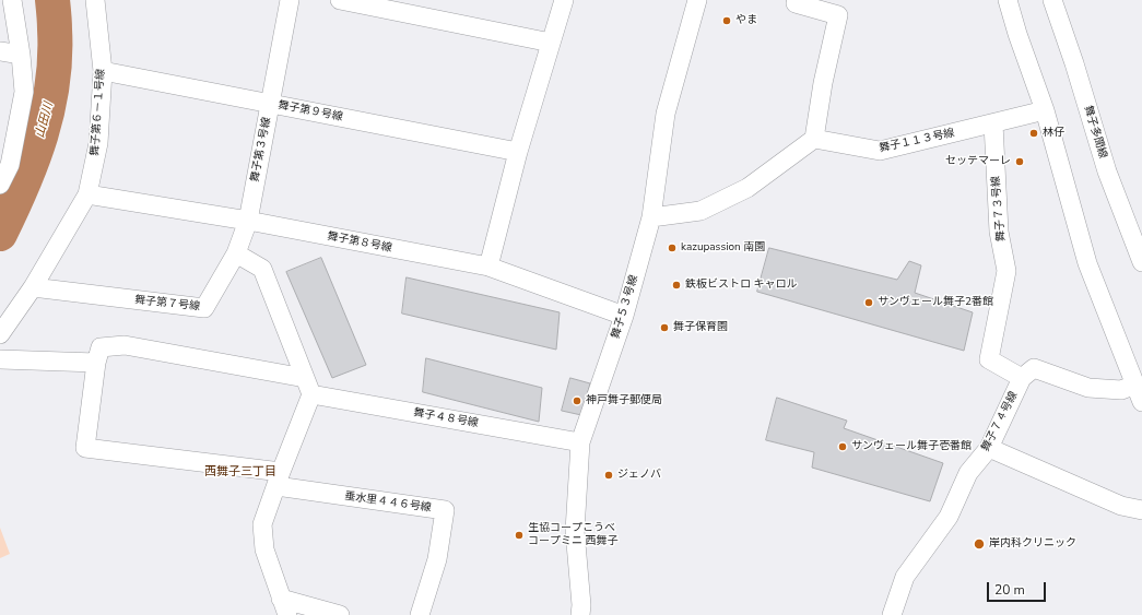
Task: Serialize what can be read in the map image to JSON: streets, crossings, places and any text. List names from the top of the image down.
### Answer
{
  "streets": {
    "street": [
      "舞子第９号線",
      "舞子第６－１号線",
      "舞子多聞線",
      "舞子１１３号線",
      "舞子第３号線",
      "舞子７３号線",
      "舞子第８号線",
      "舞子第７号線",
      "舞子５３号線",
      "舞子４８号線",
      "舞子７４号線",
      "垂水里４４６号線"
    ]
  },
  "crossings": [
    ["舞子第９号線", "舞子第６－１号線"],
    ["舞子第９号線", "舞子第３号線"],
    ["舞子第６－１号線", "舞子第８号線"],
    ["舞子第６－１号線", "舞子第７号線"],
    ["舞子１１３号線", "舞子７３号線"],
    ["舞子第３号線", "舞子第８号線"],
    ["舞子第３号線", "舞子第７号線"],
    ["舞子７３号線", "舞子７４号線"],
    ["舞子第８号線", "舞子第７号線"],
    ["舞子第８号線", "舞子５３号線"],
    ["舞子５３号線", "舞子４８号線"]
  ],
  "districts": ["西舞子三丁目"],
  "water": ["山田川"],
  "places": [
    "やま",
    "林仔",
    "セッテマーレ",
    "kazupassion 南園",
    "鉄板ビストロ キャロル",
    "サンヴェール舞子2番館",
    "舞子保育園",
    "神戸舞子郵便局",
    "サンヴェール舞子壱番館",
    "ジェノバ",
    "生協コープこうべ コープミニ 西舞子",
    "岸内科クリニック"
  ],
  "scale_bar": "20 m"
}
